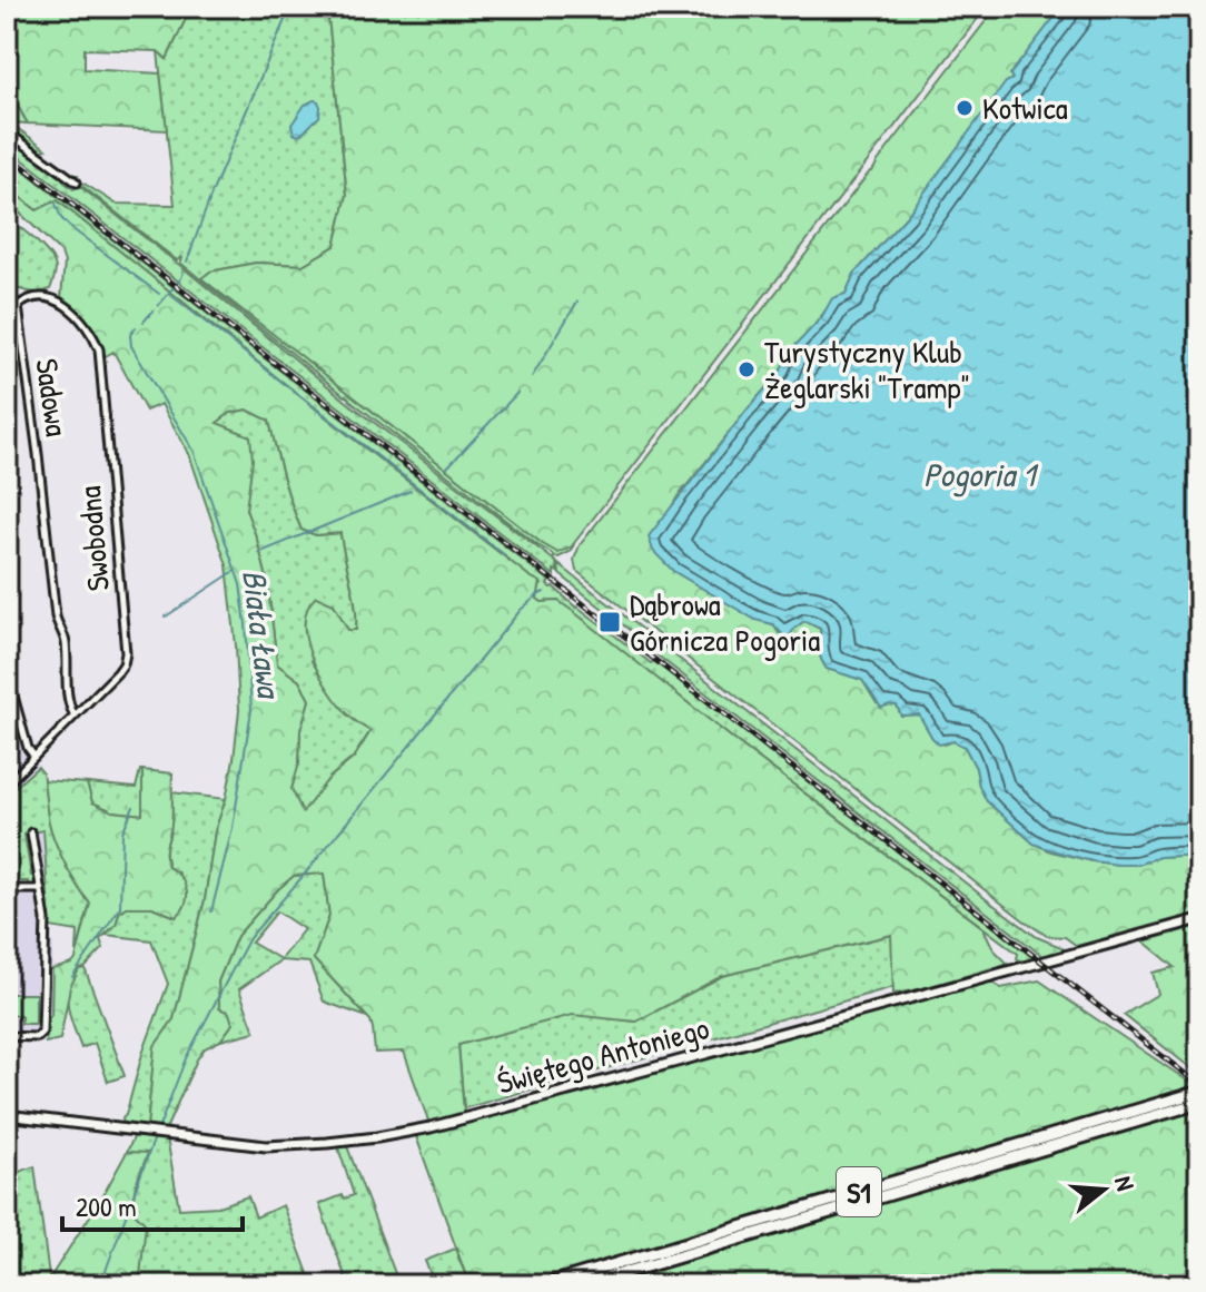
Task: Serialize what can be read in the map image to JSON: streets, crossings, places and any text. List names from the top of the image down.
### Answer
{
  "streets": {
    "highway": ["S1"],
    "street": ["Sadowa", "Swobodna", "Świętego Antoniego"]
  },
  "crossings": [
    ["Sadowa", "Swobodna"]
  ],
  "water": ["Pogoria 1", "Biała Ława"],
  "places": {
    "other": ["Kotwica", "Turystyczny Klub Żeglarski \"Tramp\""],
    "transit": ["Dąbrowa Górnicza Pogoria"]
  },
  "scale_bar": "200 m",
  "north": "right"
}
